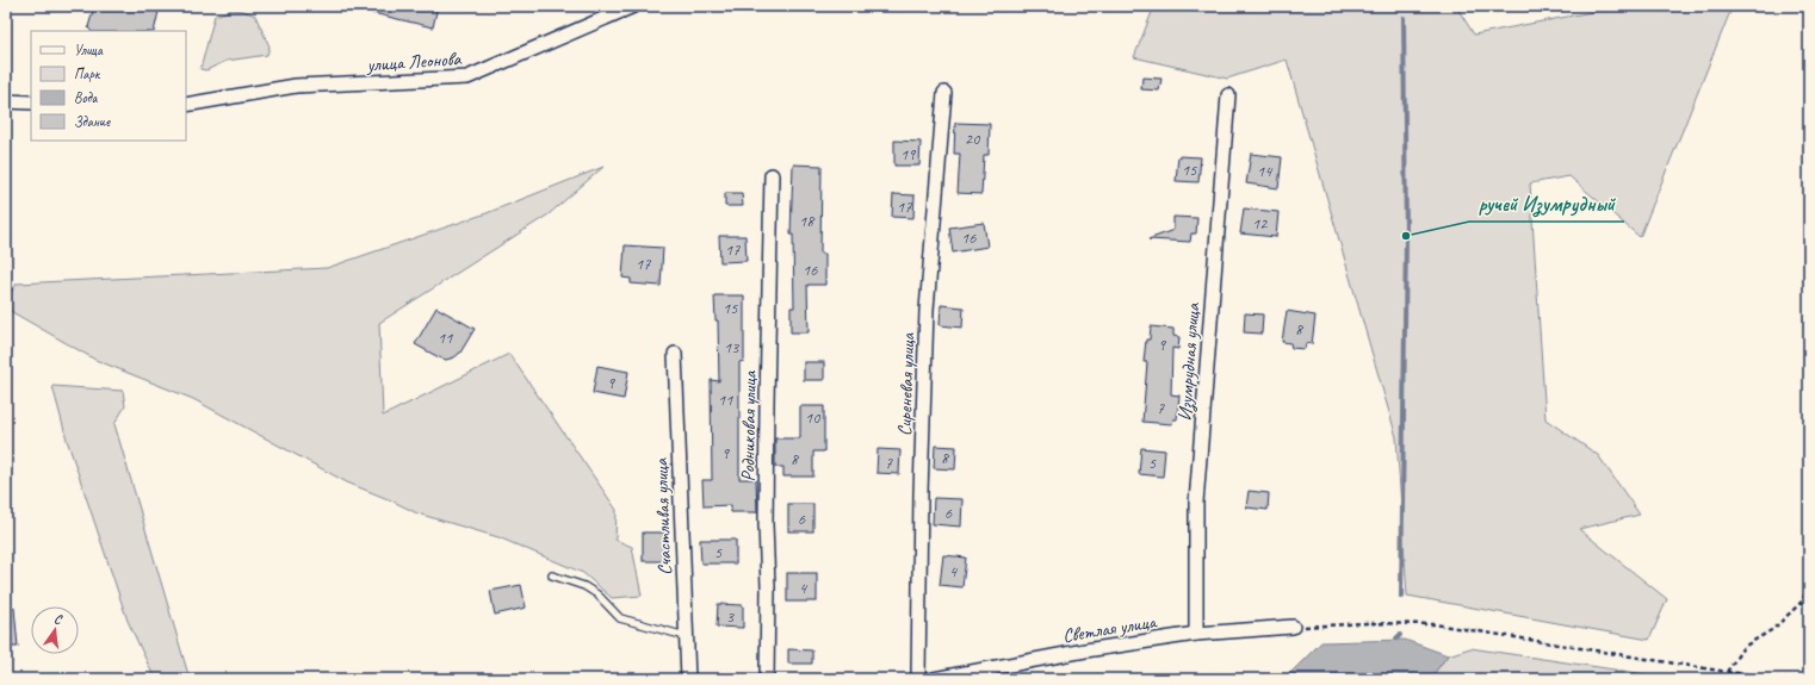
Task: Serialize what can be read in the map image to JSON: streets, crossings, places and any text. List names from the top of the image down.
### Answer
{
  "streets": {
    "street": [
      "улица Леонова",
      "Изумрудная улица",
      "Сиреневая улица",
      "Родниковая улица",
      "Счастливая улица",
      "Светлая улица"
    ]
  },
  "crossings": [
    ["Изумрудная улица", "Светлая улица"]
  ],
  "places": ["ручей Изумрудный"],
  "house_numbers": [
    "20",
    "19",
    "15",
    "14",
    "17",
    "18",
    "12",
    "16",
    "17",
    "17",
    "16",
    "15",
    "8",
    "11",
    "9",
    "13",
    "9",
    "11",
    "7",
    "10",
    "9",
    "8",
    "8",
    "7",
    "5",
    "6",
    "6",
    "5",
    "4",
    "4",
    "3"
  ],
  "legend": [
    "Улица",
    "Парк",
    "Вода",
    "Здание"
  ],
  "north": "top"
}
